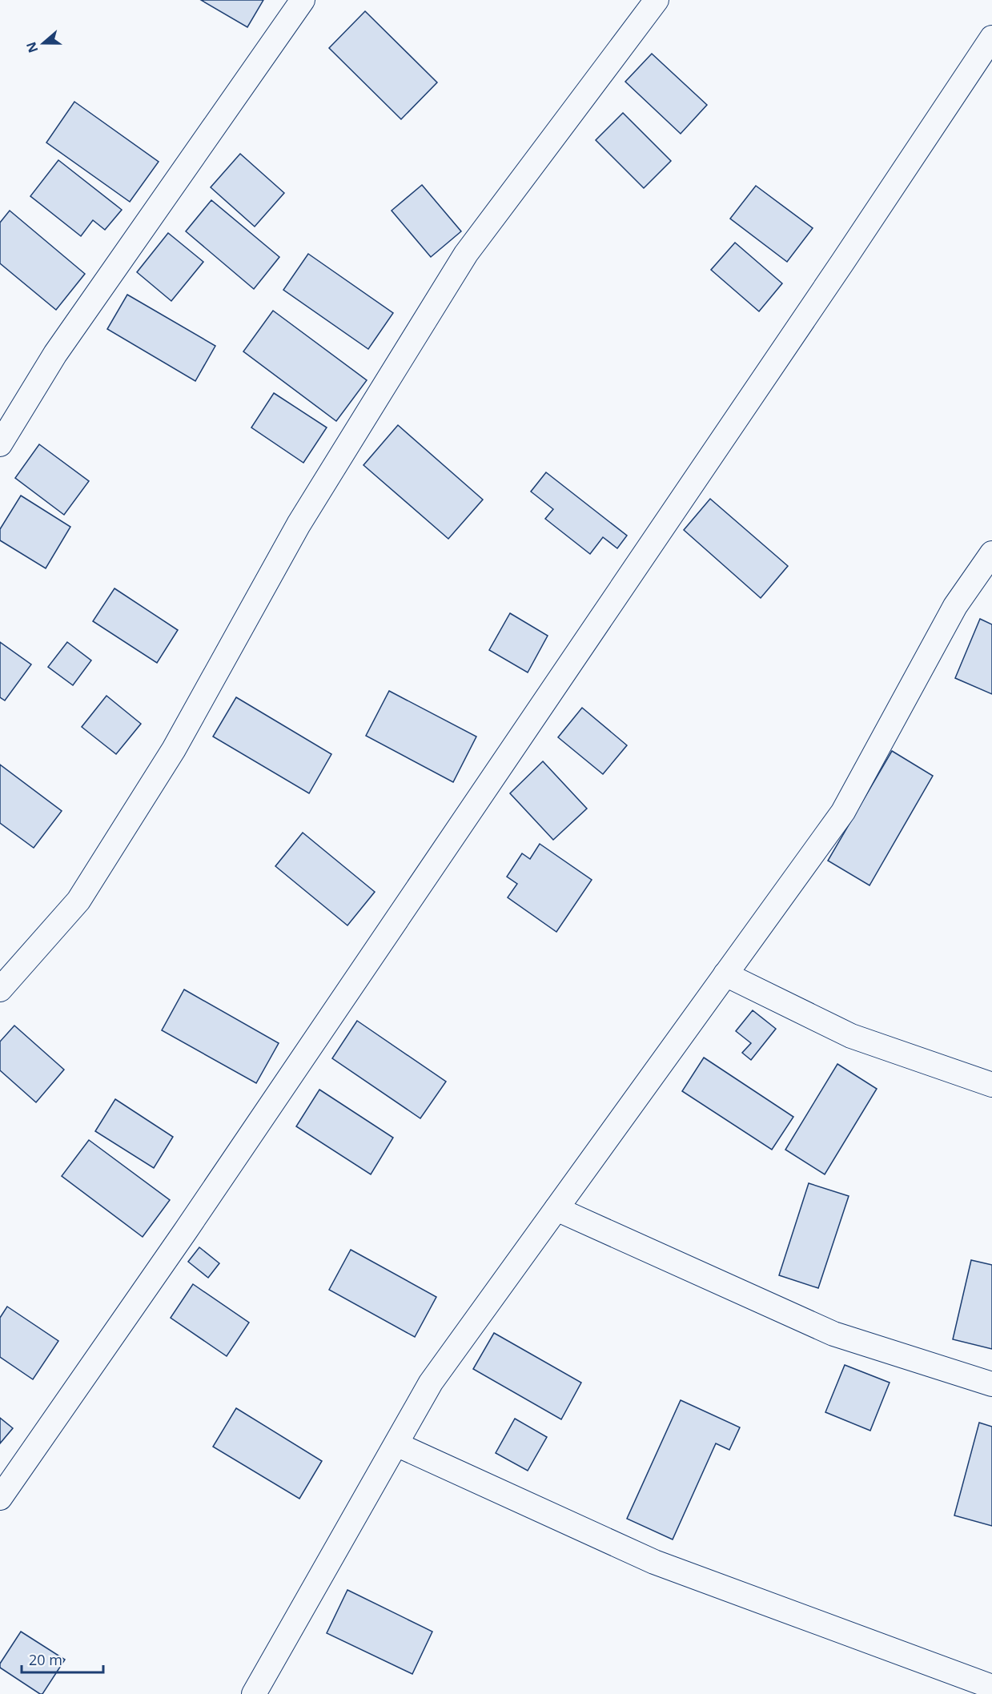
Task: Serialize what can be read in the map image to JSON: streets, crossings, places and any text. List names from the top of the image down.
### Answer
{
  "scale_bar": "20 m",
  "north": "left"
}
